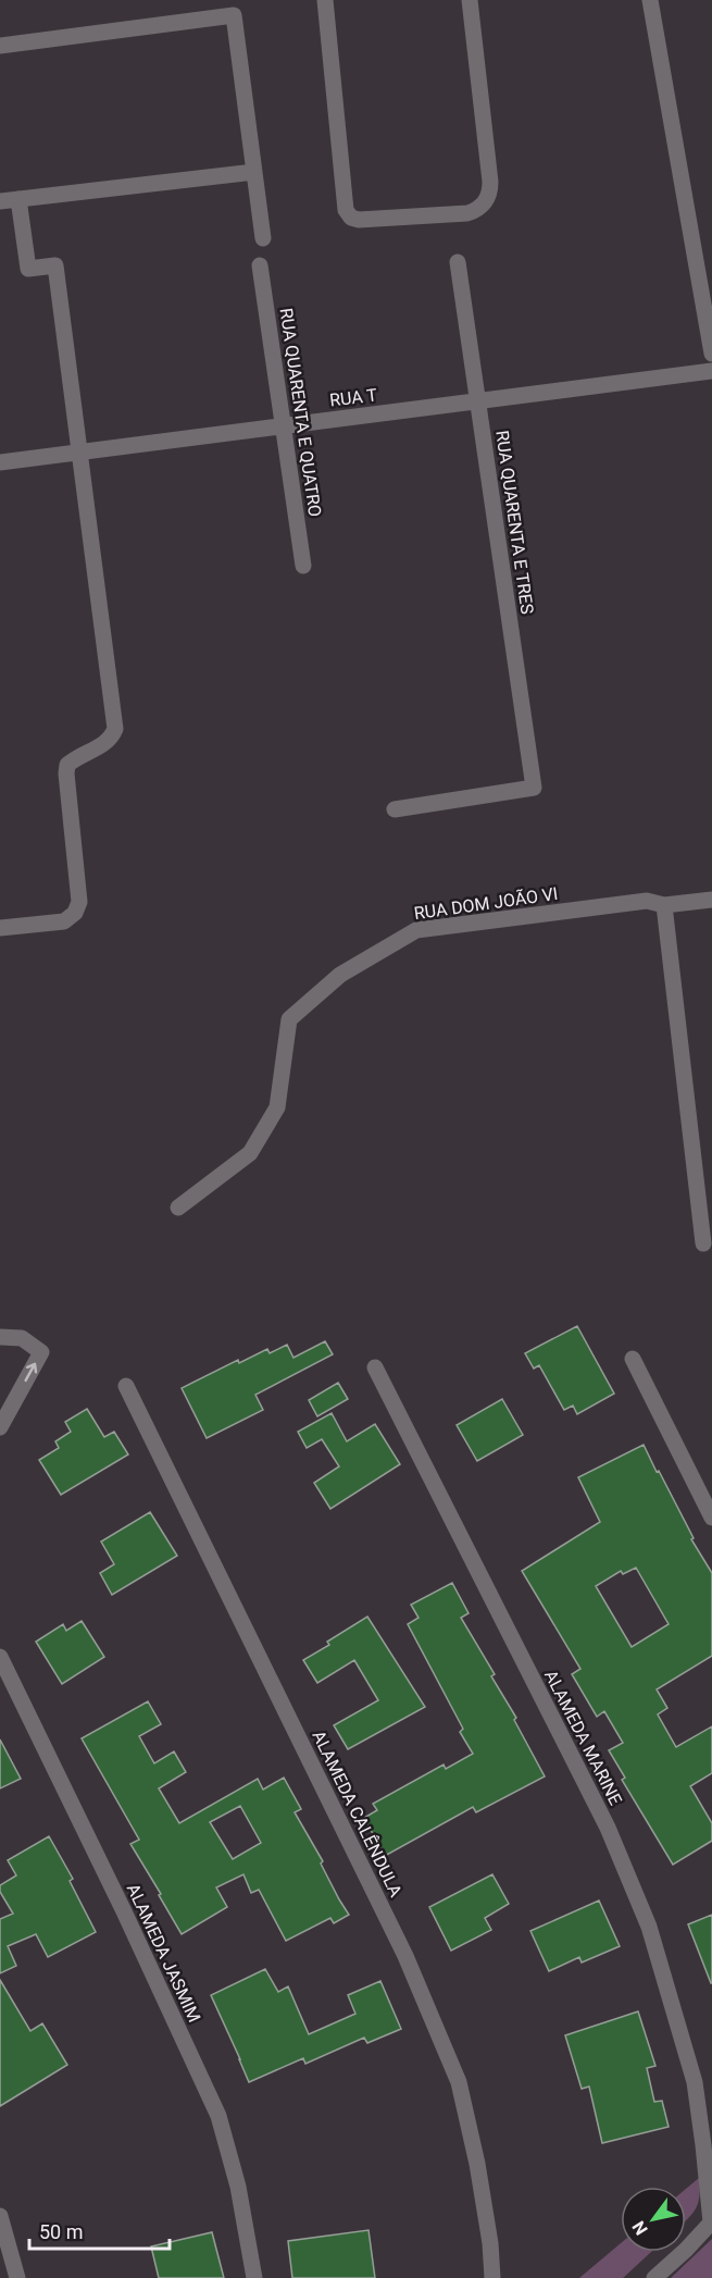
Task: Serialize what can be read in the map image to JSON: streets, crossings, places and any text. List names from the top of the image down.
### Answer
{
  "streets": {
    "street": [
      "RUA T",
      "RUA QUARENTA E QUATRO",
      "RUA QUARENTA E TRES",
      "RUA DOM JOÃO VI",
      "ALAMEDA MARINE",
      "ALAMEDA CALÊNDULA",
      "ALAMEDA JASMIM"
    ]
  },
  "crossings": [
    ["RUA T", "RUA QUARENTA E QUATRO"],
    ["RUA T", "RUA QUARENTA E TRES"]
  ],
  "scale_bar": "50 m",
  "north": "bottom left"
}
